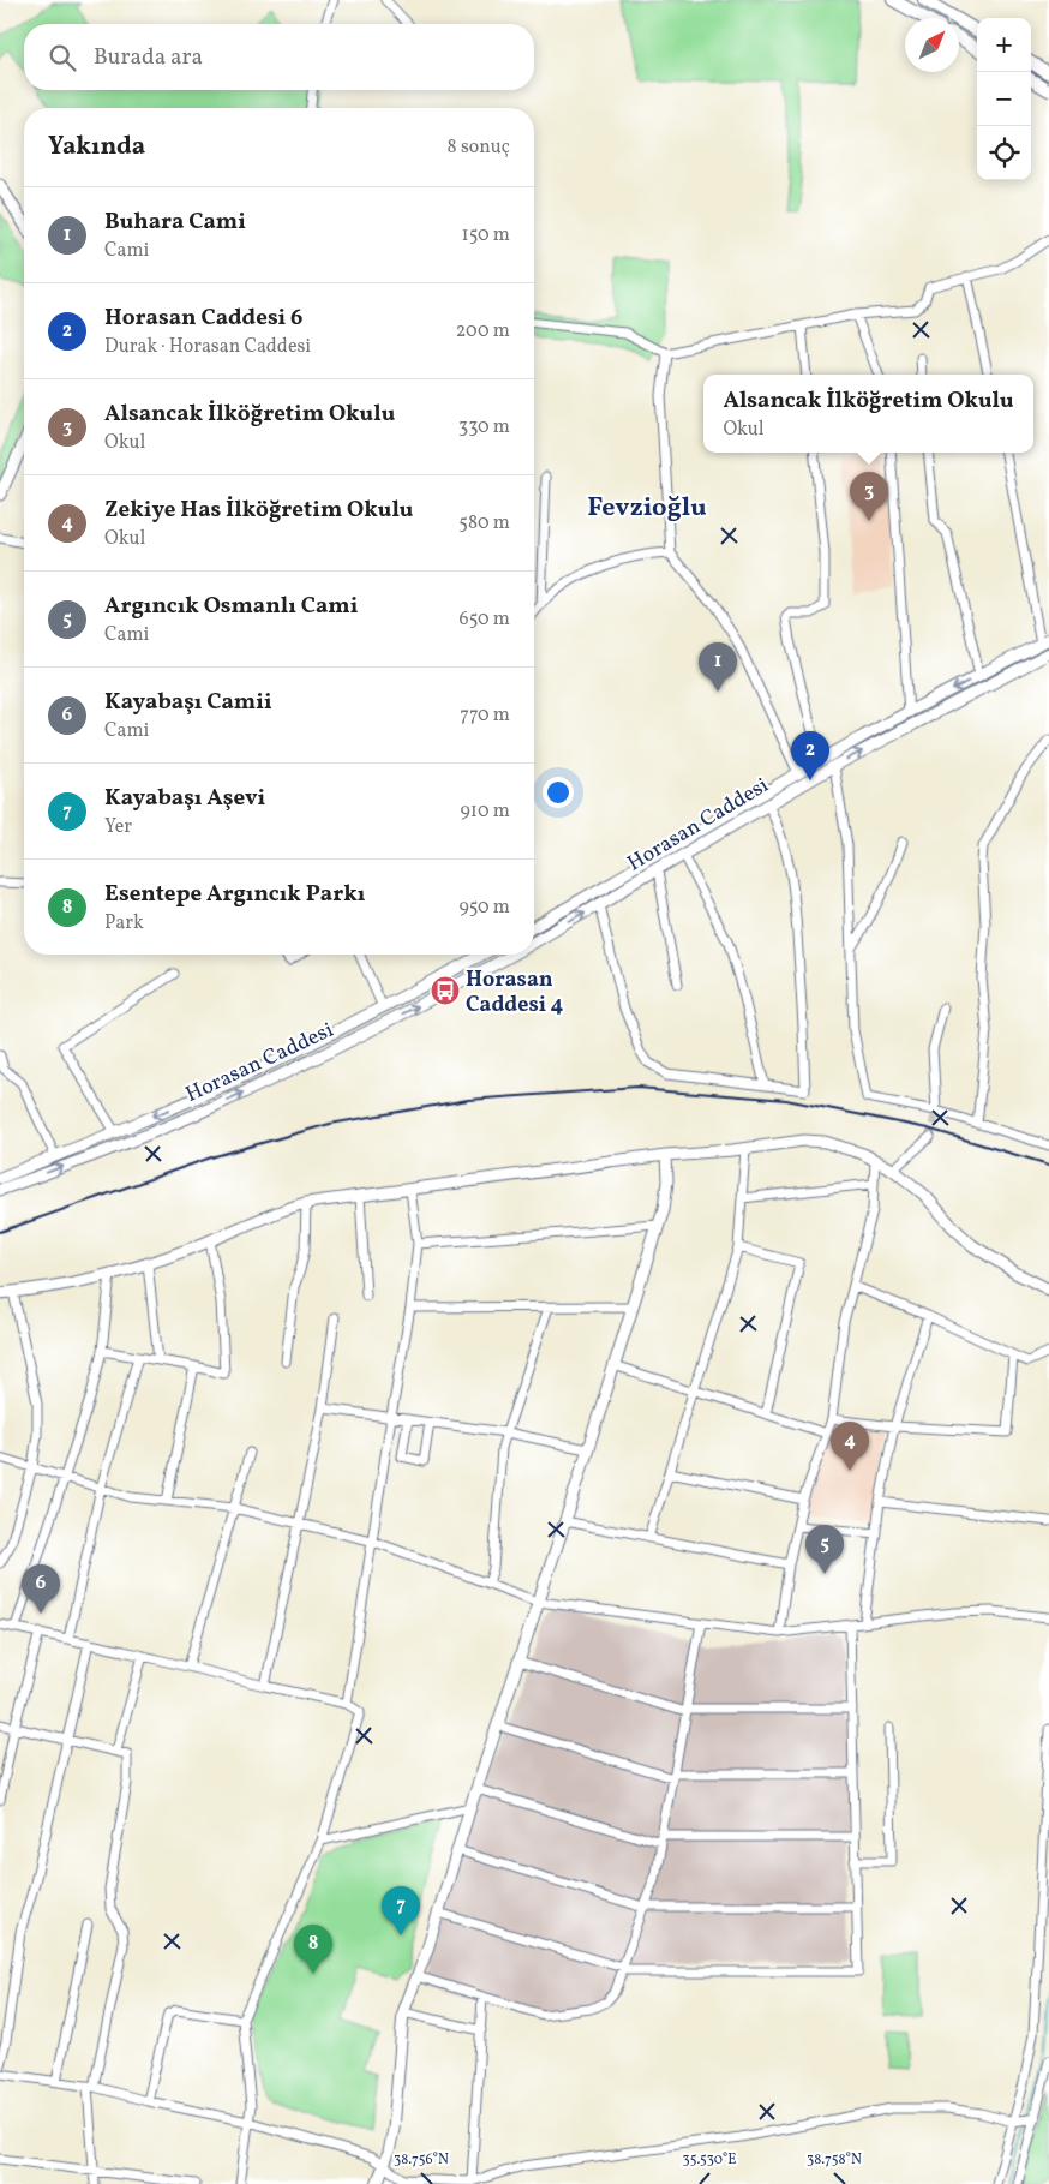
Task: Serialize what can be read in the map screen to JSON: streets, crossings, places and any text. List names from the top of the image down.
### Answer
{
  "streets": {
    "street": ["Horasan Caddesi"]
  },
  "districts": ["Fevzioğlu"],
  "places": {
    "bus stop": ["Horasan Caddesi 4"]
  },
  "north": "top right",
  "page": {
    "map_buttons": ["+", "−"],
    "search": "Burada ara",
    "heading": ["Yakında", "8 sonuç"],
    "list": [
      {
        "mark": "1",
        "name": "Buhara Cami",
        "note": "Cami",
        "value": "150 m"
      },
      {
        "mark": "2",
        "name": "Horasan Caddesi 6",
        "note": "Durak · Horasan Caddesi",
        "value": "200 m"
      },
      {
        "mark": "3",
        "name": "Alsancak İlköğretim Okulu",
        "note": "Okul",
        "value": "330 m"
      },
      {
        "mark": "4",
        "name": "Zekiye Has İlköğretim Okulu",
        "note": "Okul",
        "value": "580 m"
      },
      {
        "mark": "5",
        "name": "Argıncık Osmanlı Cami",
        "note": "Cami",
        "value": "650 m"
      },
      {
        "mark": "6",
        "name": "Kayabaşı Camii",
        "note": "Cami",
        "value": "770 m"
      },
      {
        "mark": "7",
        "name": "Kayabaşı Aşevi",
        "note": "Yer",
        "value": "910 m"
      },
      {
        "mark": "8",
        "name": "Esentepe Argıncık Parkı",
        "note": "Park",
        "value": "950 m"
      }
    ],
    "popup": ["Alsancak İlköğretim Okulu", "Okul"],
    "pins": [
      "3",
      "1",
      "2",
      "4",
      "5",
      "6",
      "7",
      "8"
    ]
  },
  "coordinates": ["35.530°E", "38.756°N", "38.758°N"]
}
